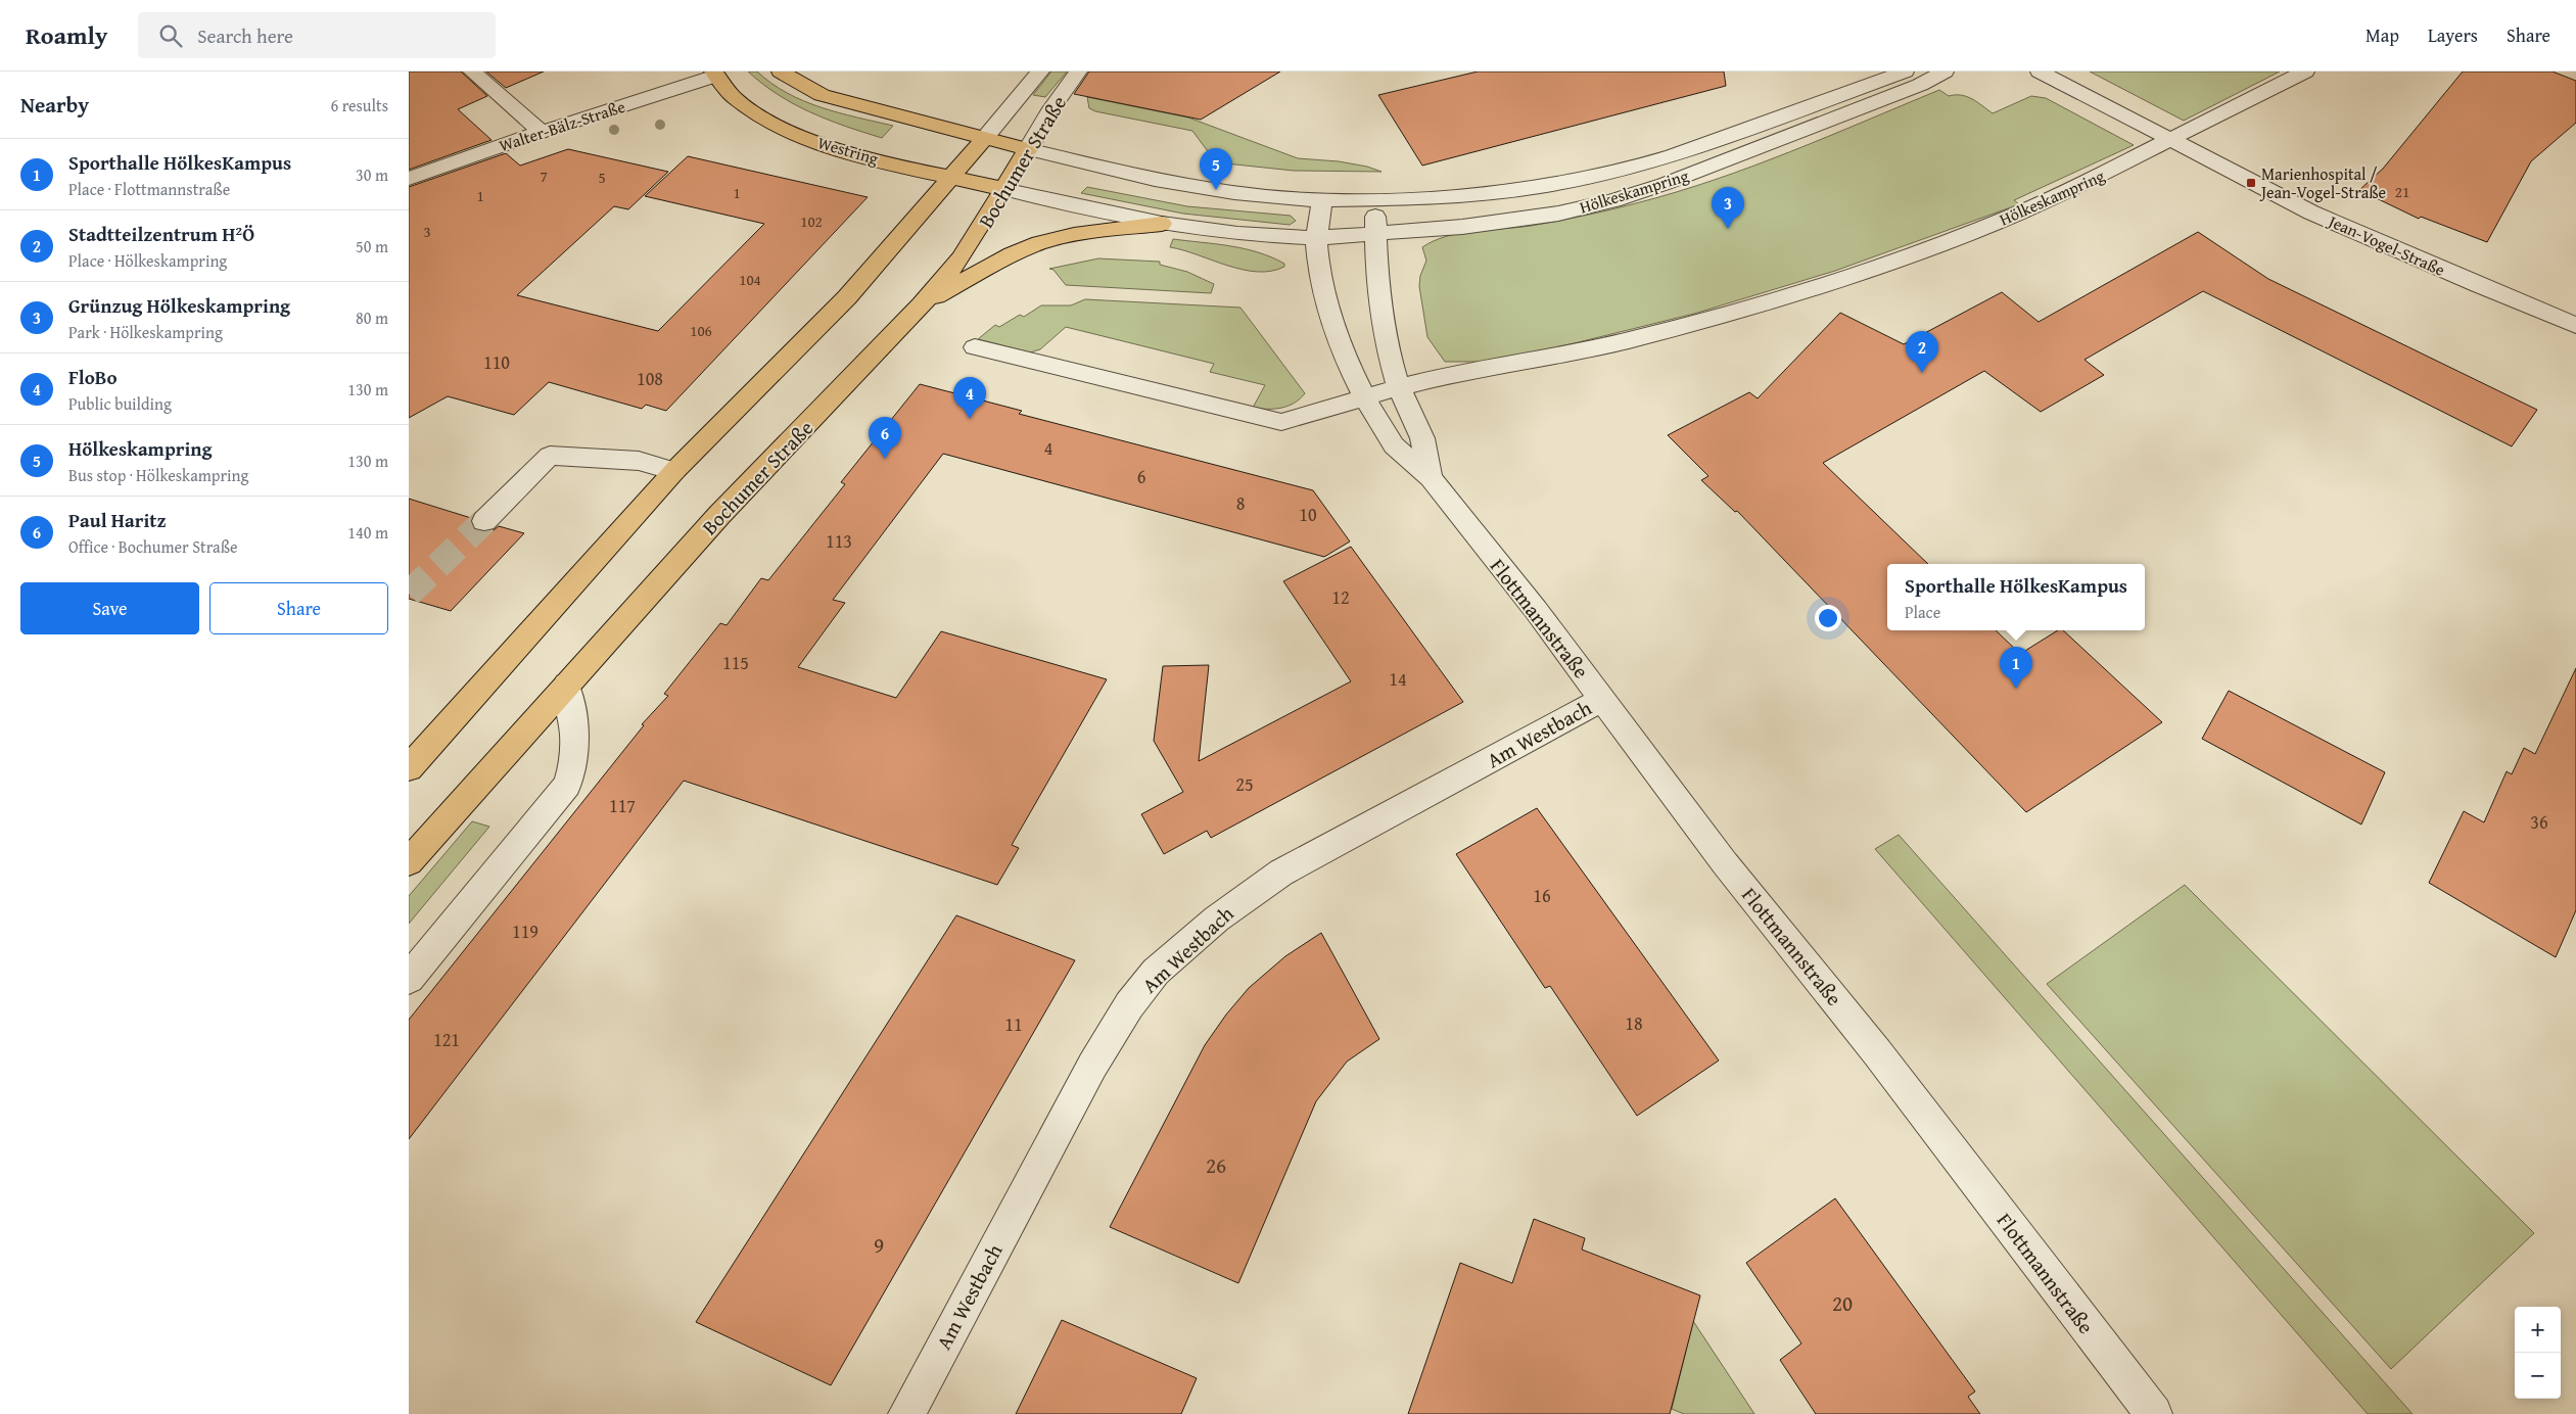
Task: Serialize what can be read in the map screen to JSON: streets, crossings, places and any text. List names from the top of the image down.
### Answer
{
  "streets": {
    "main road": ["Westring", "Bochumer Straße"],
    "street": [
      "Walter-Bälz-Straße",
      "Hölkeskampring",
      "Jean-Vogel-Straße",
      "Flottmannstraße",
      "Am Westbach"
    ]
  },
  "crossings": [
    ["Walter-Bälz-Straße", "Westring"],
    ["Westring", "Bochumer Straße"],
    ["Westring", "Hölkeskampring"],
    ["Bochumer Straße", "Hölkeskampring"],
    ["Hölkeskampring", "Jean-Vogel-Straße"],
    ["Hölkeskampring", "Flottmannstraße"],
    ["Flottmannstraße", "Am Westbach"]
  ],
  "places": {
    "transit": ["Marienhospital / Jean-Vogel-Straße"]
  },
  "house_numbers": [
    "7",
    "5",
    "21",
    "1",
    "1",
    "102",
    "3",
    "104",
    "106",
    "110",
    "108",
    "4",
    "6",
    "8",
    "10",
    "113",
    "12",
    "115",
    "14",
    "25",
    "117",
    "36",
    "16",
    "119",
    "18",
    "11",
    "121",
    "26",
    "9",
    "20"
  ],
  "page": {
    "header": "Roamly",
    "search": "Search here",
    "nav": ["Map", "Layers", "Share"],
    "heading": ["Nearby", "6 results"],
    "list": [
      {
        "mark": "1",
        "name": "Sporthalle HölkesKampus",
        "note": "Place · Flottmannstraße",
        "value": "30 m"
      },
      {
        "mark": "2",
        "name": "Stadtteilzentrum H²Ö",
        "note": "Place · Hölkeskampring",
        "value": "50 m"
      },
      {
        "mark": "3",
        "name": "Grünzug Hölkeskampring",
        "note": "Park · Hölkeskampring",
        "value": "80 m"
      },
      {
        "mark": "4",
        "name": "FloBo",
        "note": "Public building",
        "value": "130 m"
      },
      {
        "mark": "5",
        "name": "Hölkeskampring",
        "note": "Bus stop · Hölkeskampring",
        "value": "130 m"
      },
      {
        "mark": "6",
        "name": "Paul Haritz",
        "note": "Office · Bochumer Straße",
        "value": "140 m"
      }
    ],
    "pins": [
      "5",
      "3",
      "2",
      "4",
      "6",
      "1"
    ],
    "popup": ["Sporthalle HölkesKampus", "Place"],
    "buttons": ["Save", "Share"],
    "map_buttons": ["+", "−"]
  }
}
